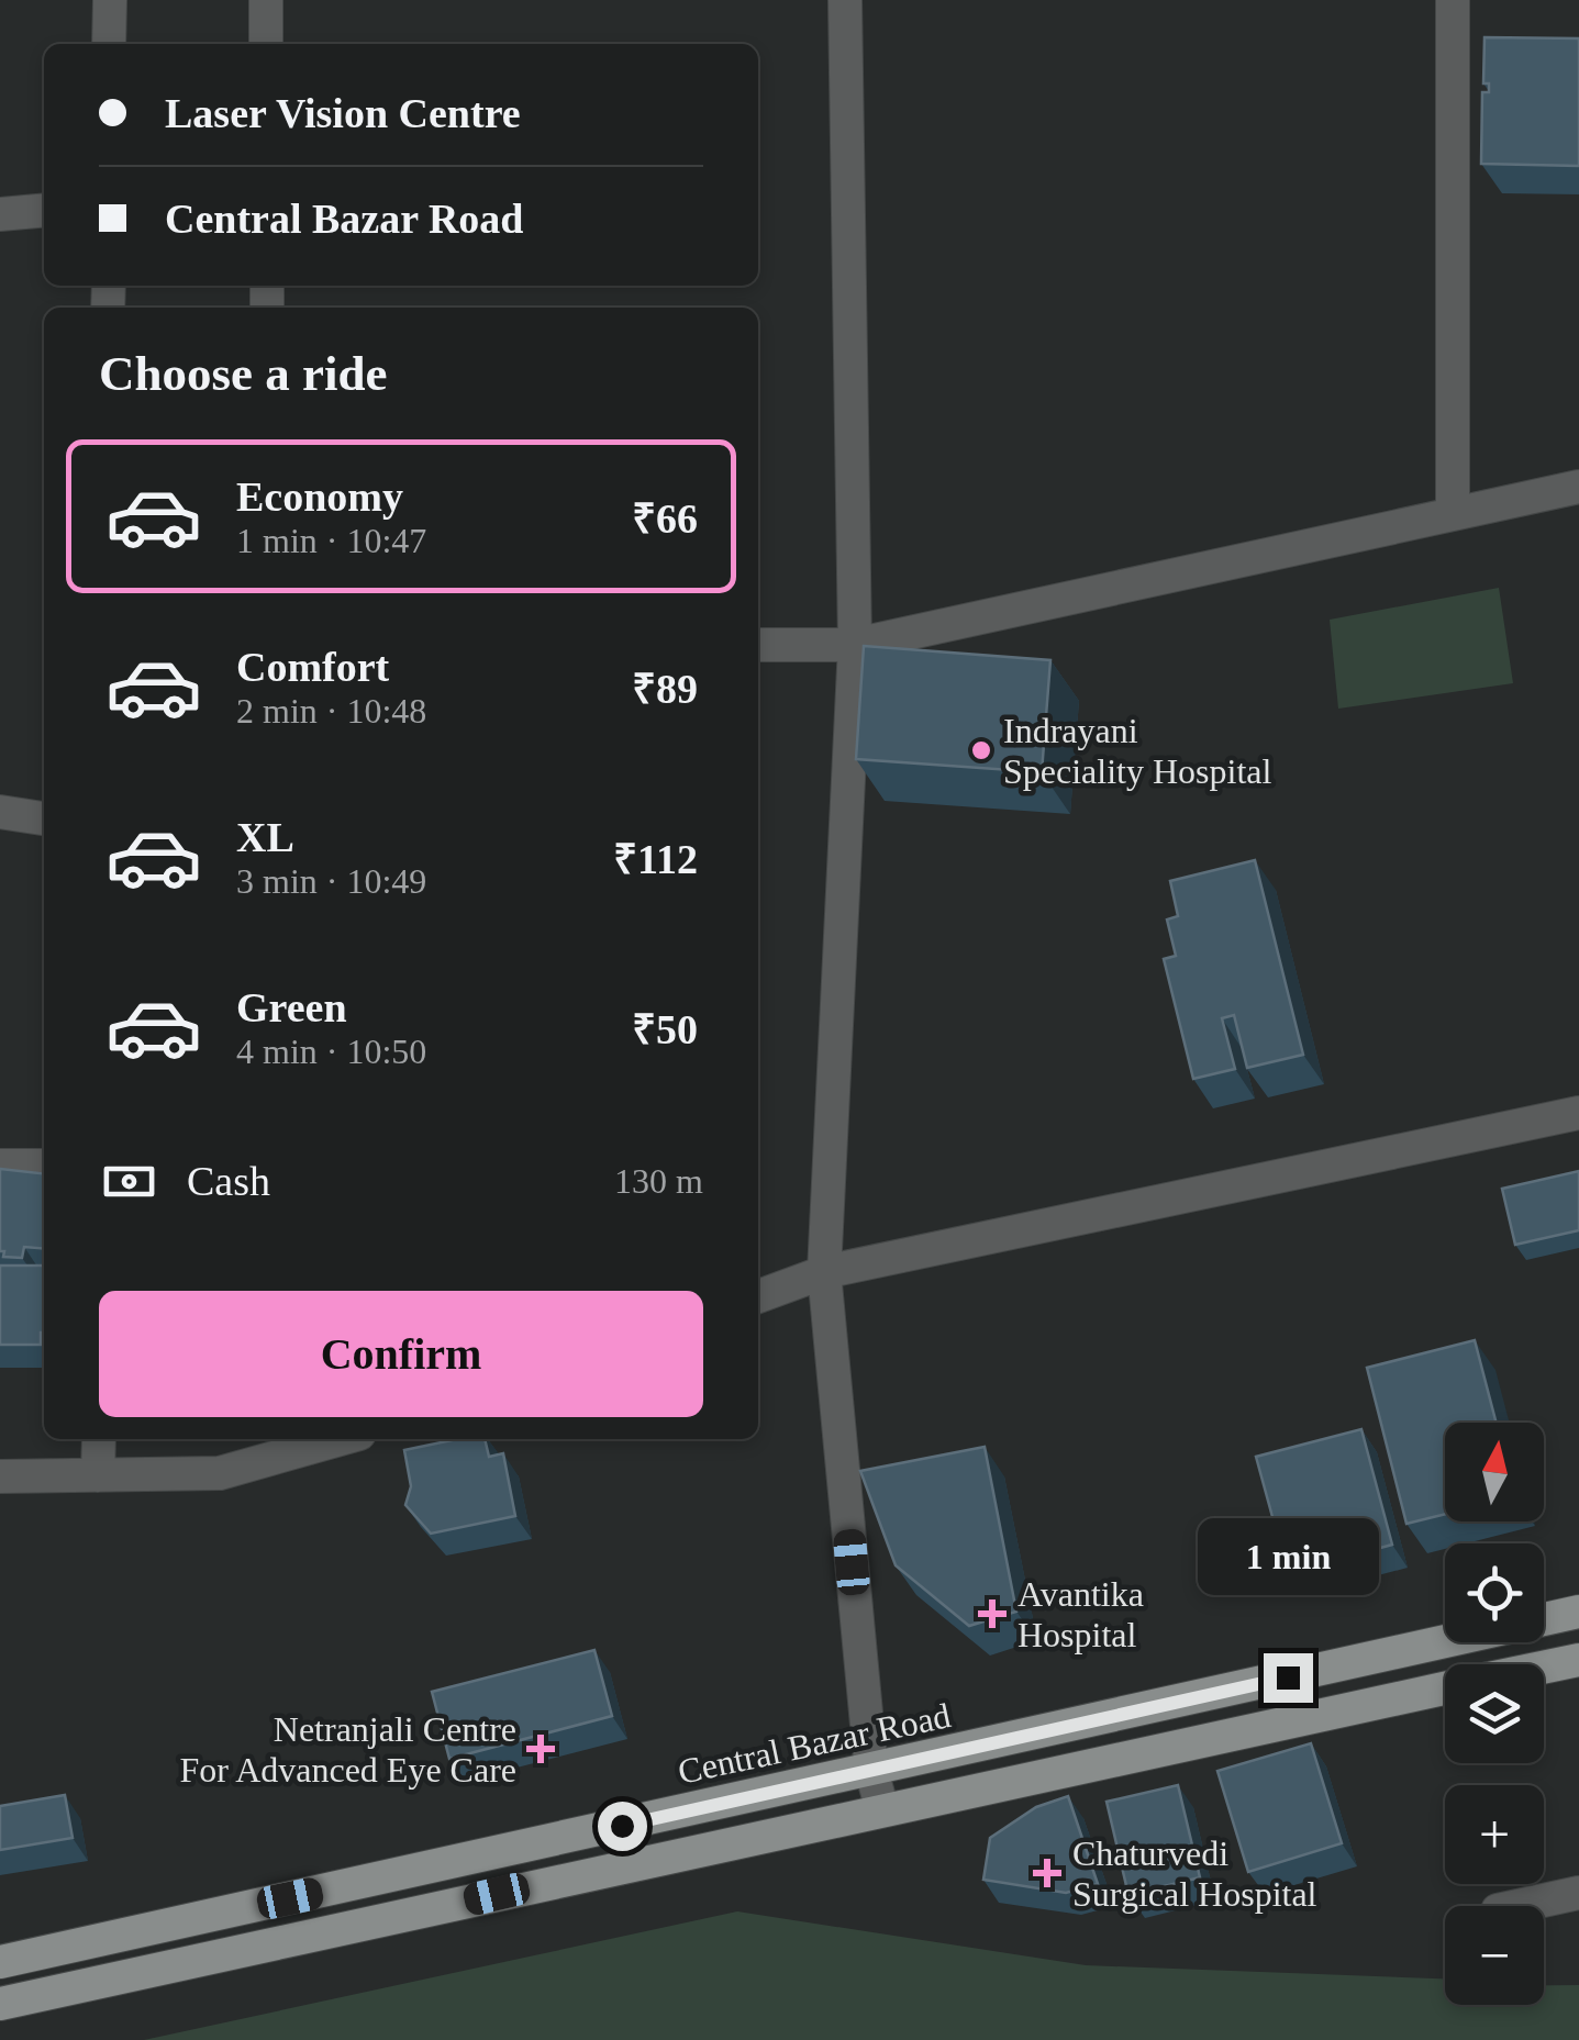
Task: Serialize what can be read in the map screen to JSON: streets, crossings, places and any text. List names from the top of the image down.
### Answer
{
  "streets": {
    "main road": ["Central Bazar Road"]
  },
  "places": {
    "other": ["Indrayani Speciality Hospital"],
    "health": ["Avantika Hospital", "Netranjali Centre For Advanced Eye Care", "Chaturvedi Surgical Hospital"]
  },
  "north": "top",
  "page": {
    "banner": ["Laser Vision Centre", "Central Bazar Road"],
    "heading": "Choose a ride",
    "list": [
      {
        "name": "Economy",
        "note": "1 min · 10:47",
        "value": "₹66"
      },
      {
        "name": "Comfort",
        "note": "2 min · 10:48",
        "value": "₹89"
      },
      {
        "name": "XL",
        "note": "3 min · 10:49",
        "value": "₹112"
      },
      {
        "name": "Green",
        "note": "4 min · 10:50",
        "value": "₹50"
      }
    ],
    "pay": ["Cash", "130 m"],
    "buttons": "Confirm",
    "map_buttons": ["+", "−"],
    "bubble": "1 min"
  }
}
